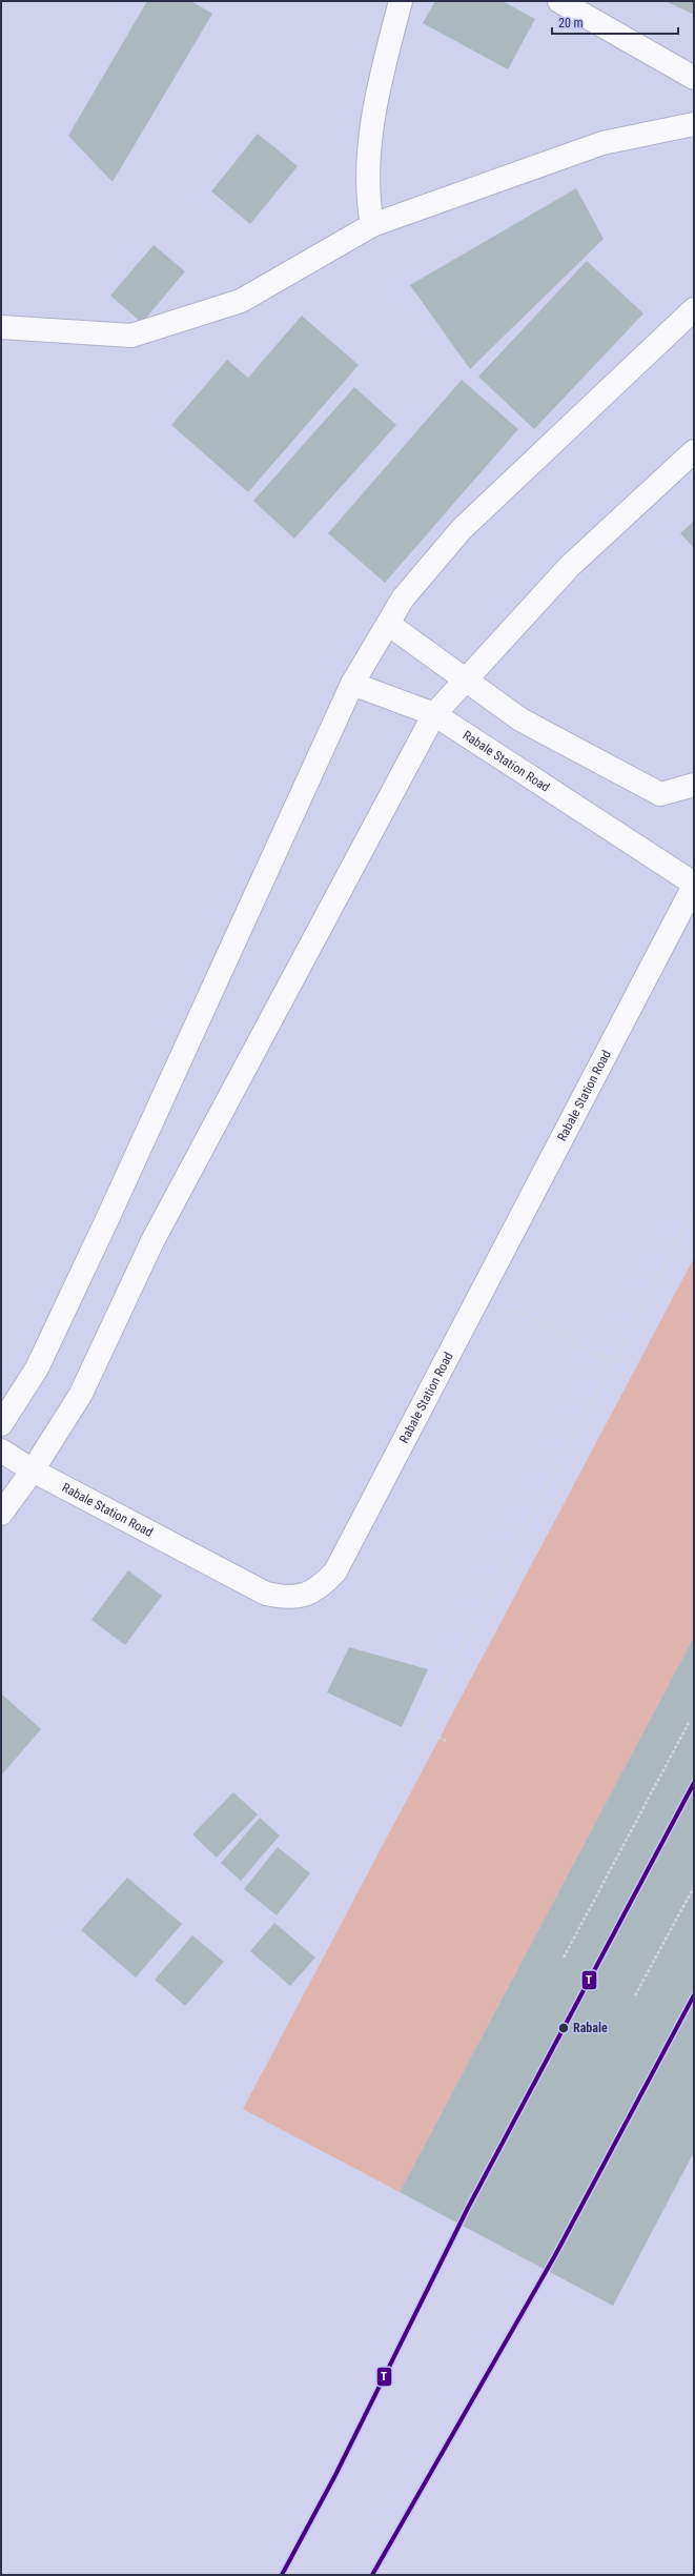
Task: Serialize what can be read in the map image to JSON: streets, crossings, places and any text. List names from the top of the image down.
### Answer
{
  "streets": {
    "street": ["Rabale Station Road"]
  },
  "places": ["Rabale"],
  "lines": ["transit line T"],
  "scale_bar": "20 m"
}
